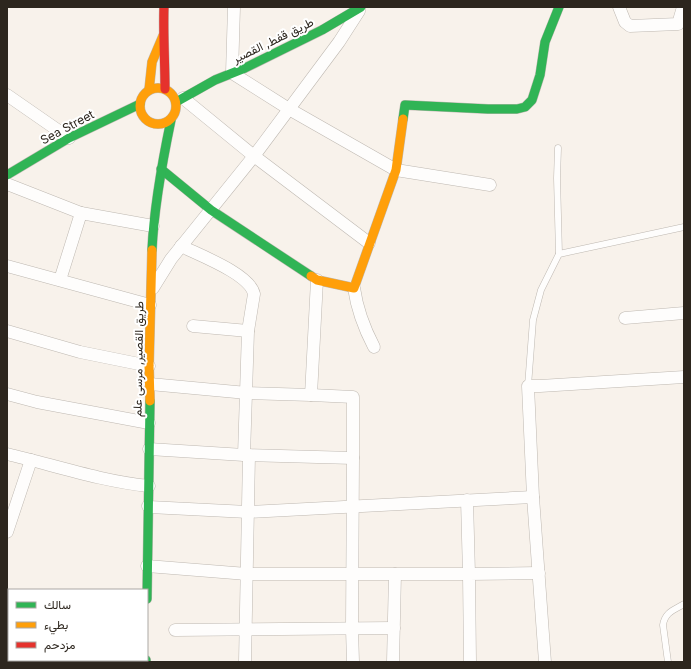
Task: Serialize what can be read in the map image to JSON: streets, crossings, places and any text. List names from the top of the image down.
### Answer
{
  "streets": {
    "main road": ["طريق قفط, القصير", "Sea Street", "طريق القصير, مرسى علم"]
  },
  "crossings": [
    ["طريق قفط, القصير", "Sea Street"],
    ["طريق قفط, القصير", "طريق القصير, مرسى علم"],
    ["Sea Street", "طريق القصير, مرسى علم"]
  ],
  "legend": ["سالك", "بطيء", "مزدحم"]
}
